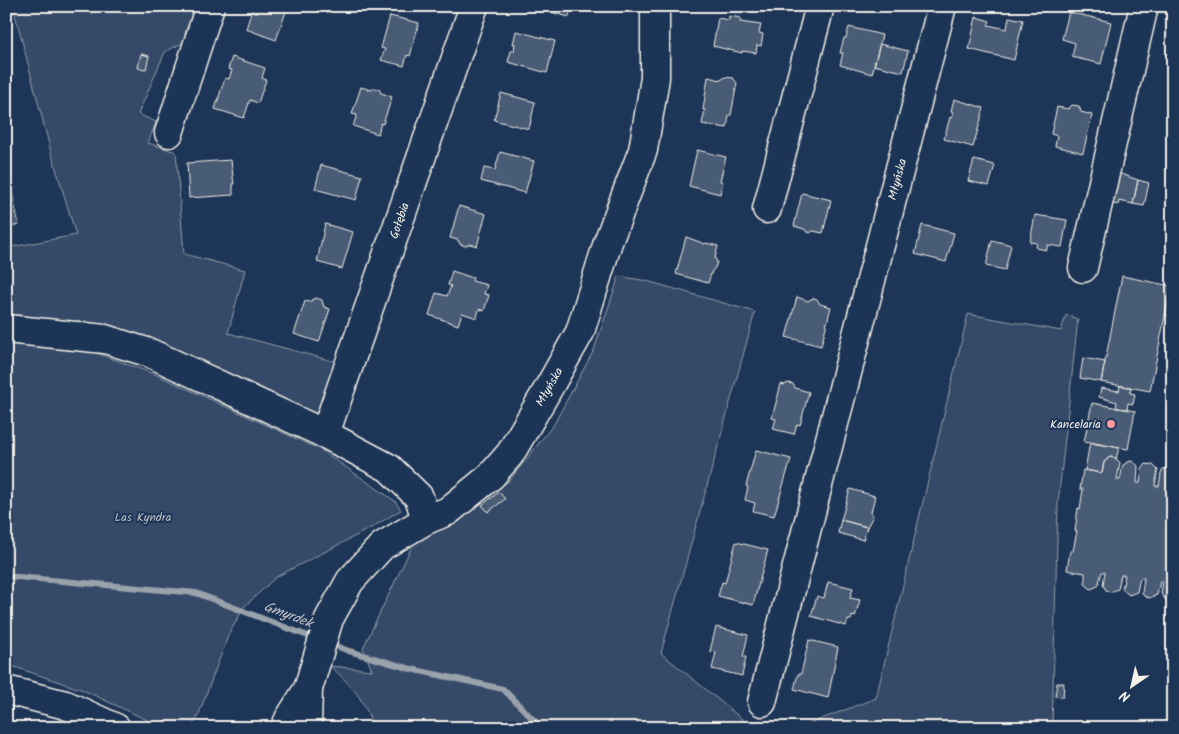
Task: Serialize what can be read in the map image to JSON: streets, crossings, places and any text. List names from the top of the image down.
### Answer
{
  "streets": {
    "street": ["Młyńska", "Gołębia"]
  },
  "water": ["Gmyrdek"],
  "parks": ["Las Kyndra"],
  "places": ["Kancelaria"],
  "north": "bottom left"
}
